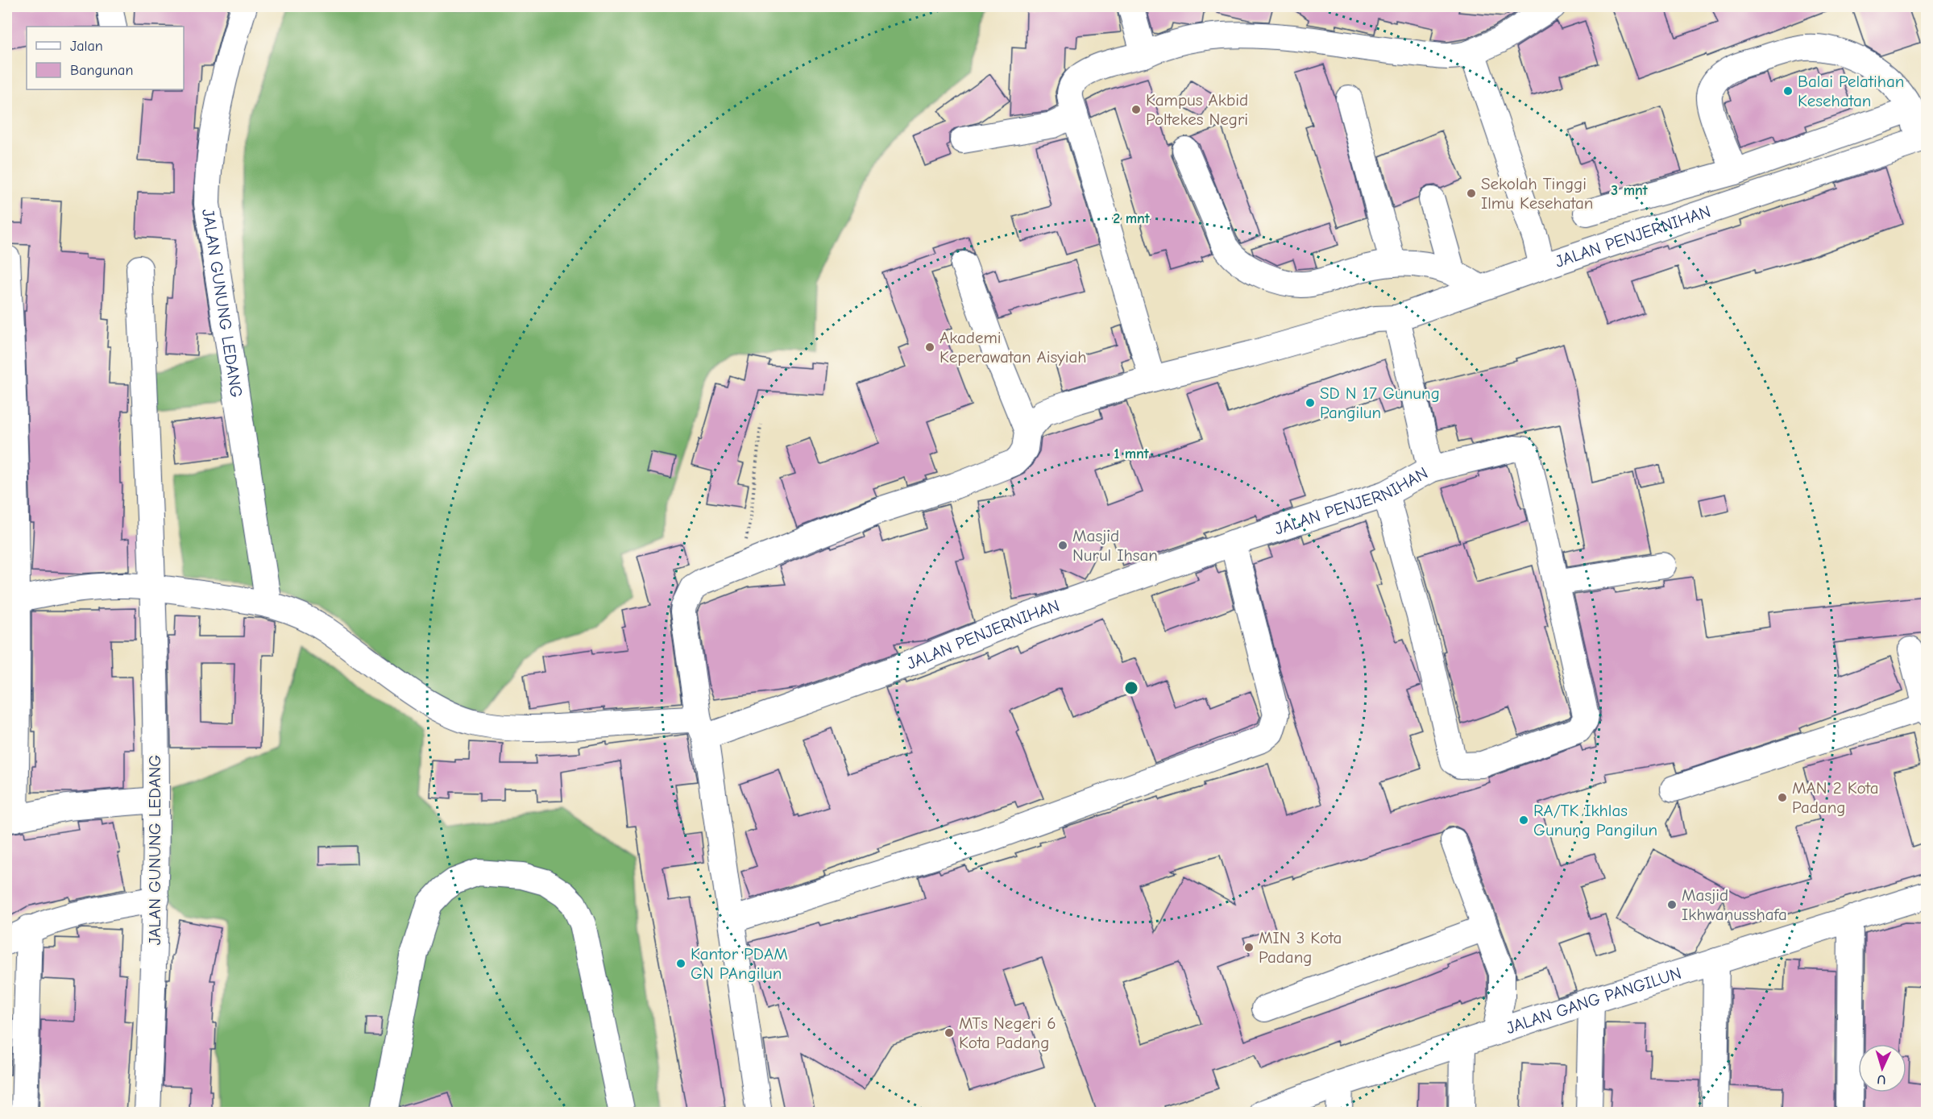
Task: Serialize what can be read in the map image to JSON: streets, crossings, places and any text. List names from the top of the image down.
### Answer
{
  "streets": {
    "street": ["JALAN PENJERNIHAN", "JALAN GUNUNG LEDANG", "JALAN GANG PANGILUN"]
  },
  "places": [
    "Balai Pelatihan Kesehatan",
    "Kampus Akbid Poltekes Negri",
    "Sekolah Tinggi Ilmu Kesehatan",
    "Akademi Keperawatan Aisyiah",
    "SD N 17 Gunung Pangilun",
    "Masjid Nurul Ihsan",
    "MAN 2 Kota Padang",
    "RA/TK Ikhlas Gunung Pangilun",
    "Masjid Ikhwanusshafa",
    "MIN 3 Kota Padang",
    "Kantor PDAM GN PAngilun",
    "MTs Negeri 6 Kota Padang"
  ],
  "legend": ["Jalan", "Bangunan"],
  "north": "bottom",
  "rings": ["3 mnt", "2 mnt", "1 mnt"]
}
